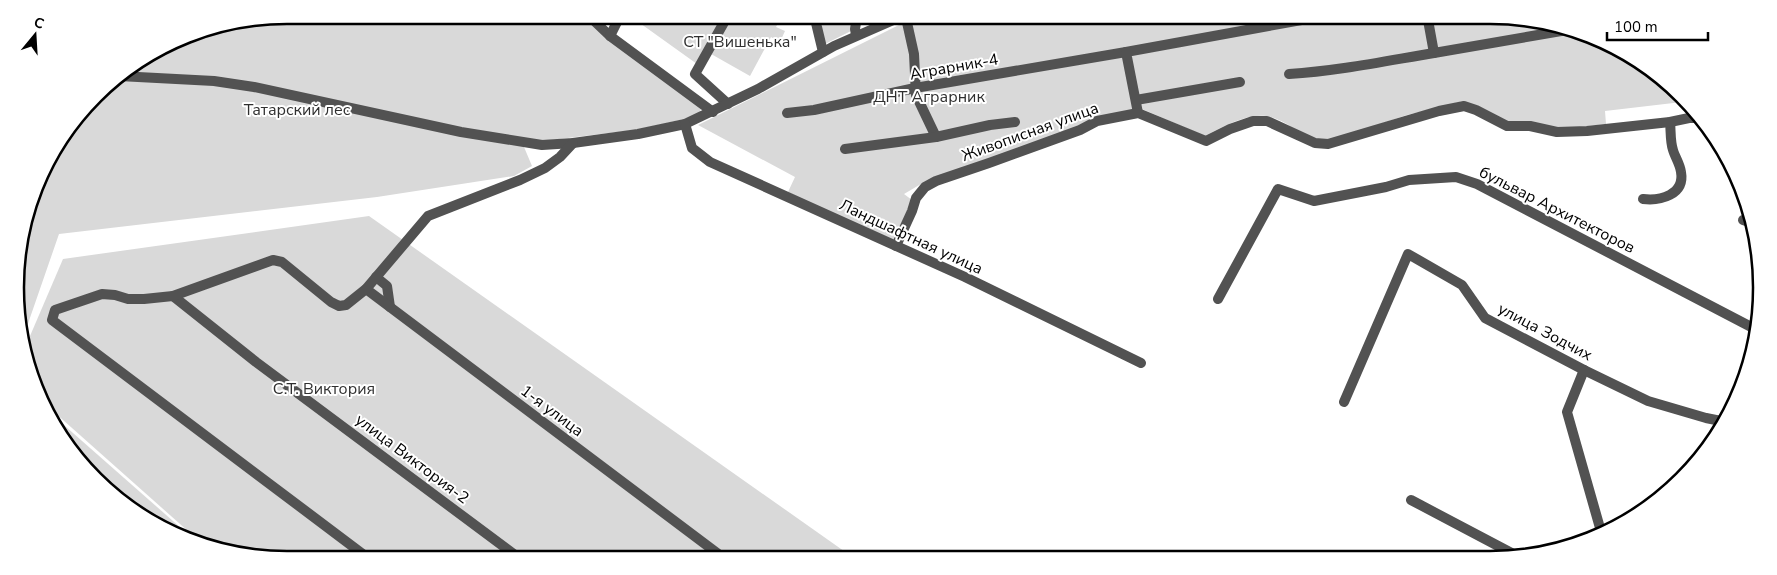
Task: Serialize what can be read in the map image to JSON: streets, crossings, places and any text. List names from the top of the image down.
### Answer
{
  "streets": {
    "street": [
      "Аграрник-4",
      "Живописная улица",
      "бульвар Архитекторов",
      "Ландшафтная улица",
      "улица Зодчих",
      "1-я улица",
      "улица Виктория-2"
    ]
  },
  "crossings": [
    ["Живописная улица", "Ландшафтная улица"]
  ],
  "parks": [
    "СТ \"Вишенька\"",
    "ДНТ Аграрник",
    "Татарский лес",
    "С.Т. Виктория"
  ],
  "scale_bar": "100 m",
  "north": "top"
}
